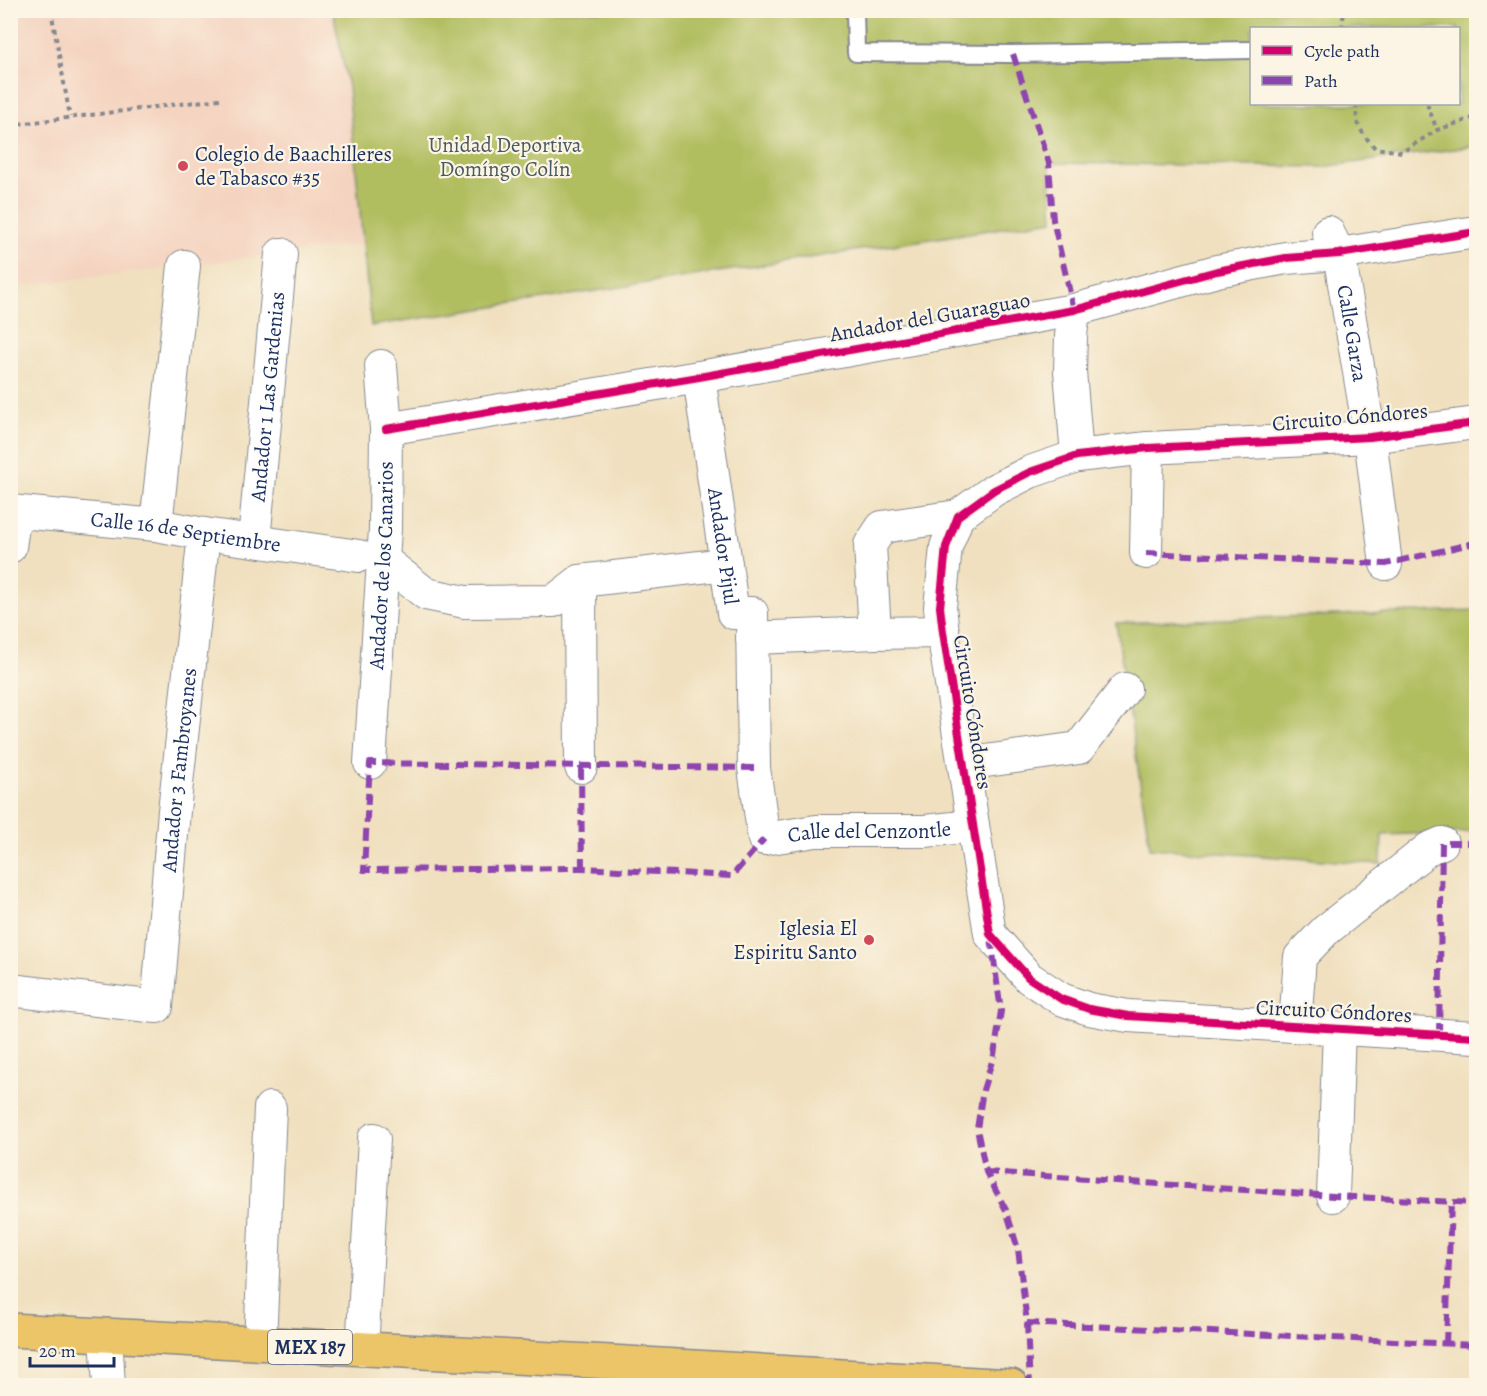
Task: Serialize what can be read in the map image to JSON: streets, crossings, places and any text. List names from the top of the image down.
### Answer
{
  "streets": {
    "main road": ["MEX 187"],
    "street": [
      "Andador del Guaraguao",
      "Calle Garza",
      "Andador 1 Las Gardenias",
      "Circuito Cóndores",
      "Calle 16 de Septiembre",
      "Andador Pijul",
      "Andador de los Canarios",
      "Andador 3 Fambroyanes",
      "Calle del Cenzontle"
    ]
  },
  "crossings": [
    ["Andador del Guaraguao", "Calle Garza"],
    ["Andador del Guaraguao", "Andador Pijul"],
    ["Andador del Guaraguao", "Andador de los Canarios"],
    ["Calle Garza", "Circuito Cóndores"],
    ["Andador 1 Las Gardenias", "Calle 16 de Septiembre"],
    ["Circuito Cóndores", "Calle del Cenzontle"],
    ["Calle 16 de Septiembre", "Andador de los Canarios"],
    ["Calle 16 de Septiembre", "Andador 3 Fambroyanes"],
    ["Andador Pijul", "Calle del Cenzontle"]
  ],
  "parks": ["Unidad Deportiva Domíngo Colín"],
  "places": ["Colegio de Baachilleres de Tabasco #35", "Iglesia El Espiritu Santo"],
  "legend": ["Cycle path", "Path"],
  "scale_bar": "20 m"
}
